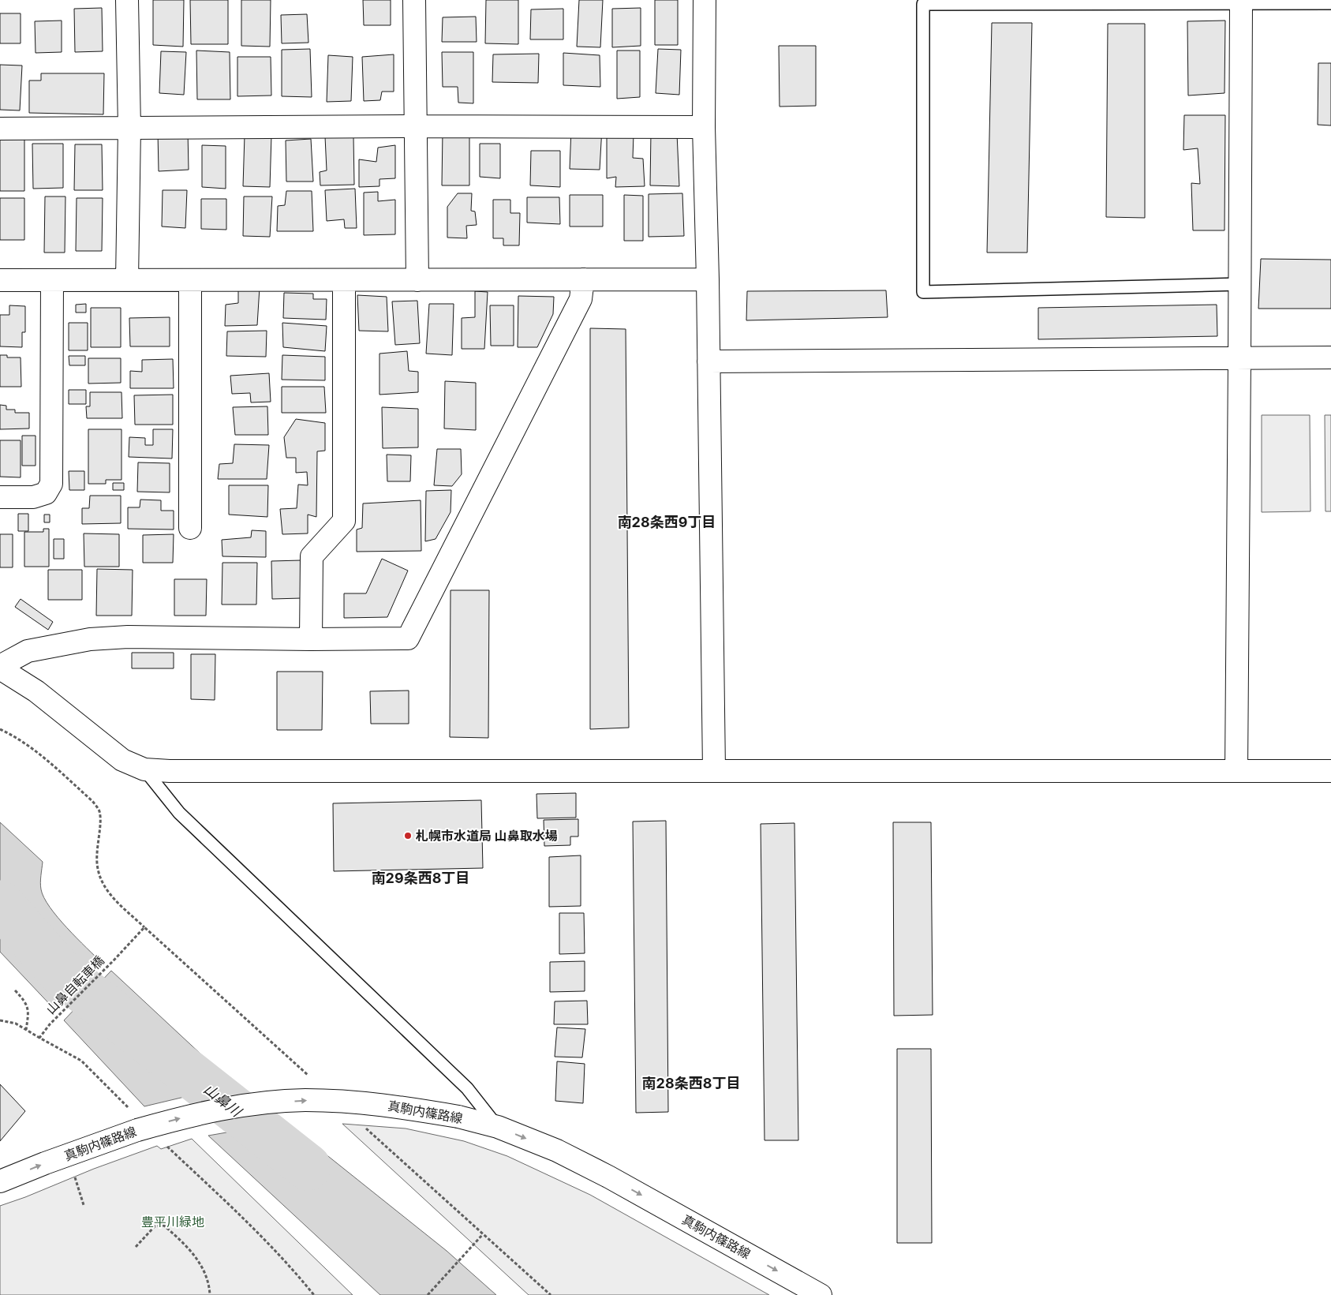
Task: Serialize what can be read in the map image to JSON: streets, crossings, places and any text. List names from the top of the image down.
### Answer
{
  "streets": {
    "street": ["真駒内篠路線"],
    "path": ["山鼻自転車橋"]
  },
  "one_way": ["真駒内篠路線"],
  "districts": ["南28条西9丁目", "南29条西8丁目", "南28条西8丁目"],
  "water": ["山鼻川"],
  "parks": ["豊平川緑地"],
  "places": ["札幌市水道局 山鼻取水場"]
}
